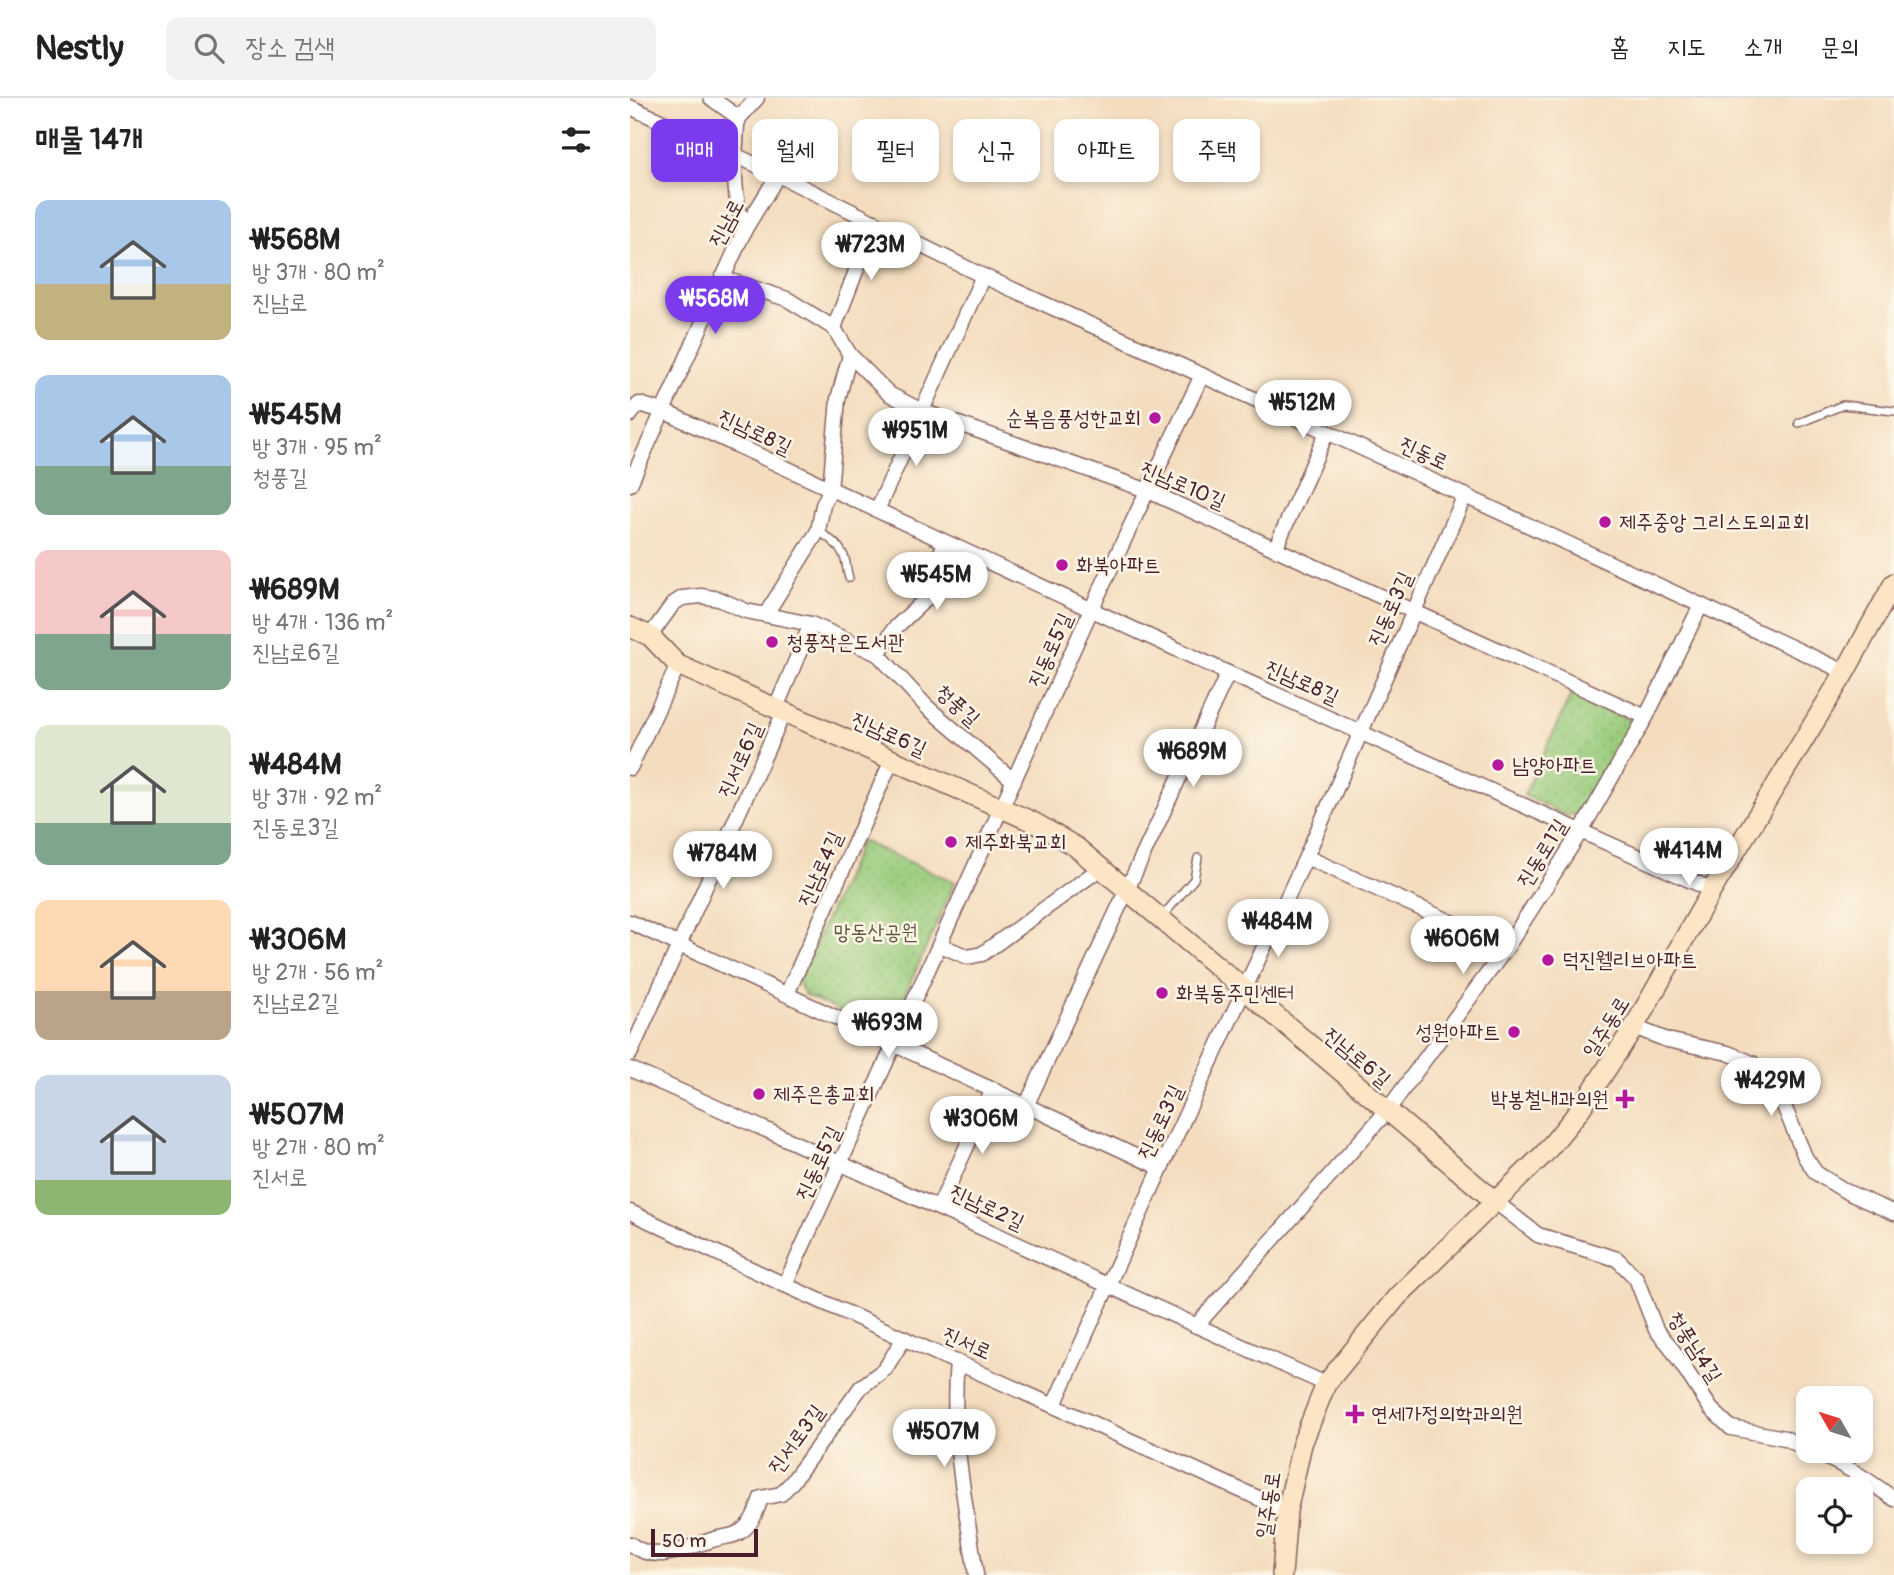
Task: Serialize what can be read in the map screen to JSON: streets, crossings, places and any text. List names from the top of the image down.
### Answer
{
  "streets": {
    "main road": ["진남로6길", "일주동로"],
    "street": [
      "진남로",
      "진남로8길",
      "진동로",
      "진남로10길",
      "진동로3길",
      "진동로5길",
      "청풍길",
      "진서로6길",
      "진동로1길",
      "진남로4길",
      "진남로2길",
      "진서로",
      "청풍남4길",
      "진서로3길"
    ]
  },
  "crossings": [
    ["진남로", "진남로8길"],
    ["진남로", "진남로10길"],
    ["진남로8길", "진동로3길"],
    ["진남로8길", "진동로5길"],
    ["진남로8길", "진동로1길"],
    ["진남로8길", "일주동로"],
    ["진동로", "진동로3길"],
    ["진동로", "진동로5길"],
    ["진동로", "진동로1길"],
    ["진동로", "일주동로"],
    ["진남로10길", "진동로3길"],
    ["진남로10길", "진동로5길"],
    ["진남로10길", "진동로1길"],
    ["진동로3길", "진남로6길"],
    ["진동로3길", "진남로2길"],
    ["진동로3길", "진서로"],
    ["진동로5길", "청풍길"],
    ["진동로5길", "진남로6길"],
    ["진동로5길", "진남로2길"],
    ["진동로5길", "진서로"],
    ["청풍길", "진남로6길"],
    ["청풍길", "진서로6길"],
    ["진남로6길", "진서로6길"],
    ["진남로6길", "진동로1길"],
    ["진남로6길", "진남로4길"],
    ["진남로6길", "일주동로"],
    ["진남로6길", "청풍남4길"],
    ["진동로1길", "진남로2길"],
    ["일주동로", "진남로2길"],
    ["일주동로", "진서로"],
    ["일주동로", "청풍남4길"],
    ["진서로", "진서로3길"]
  ],
  "parks": ["망동산공원"],
  "places": {
    "other": [
      "순복음풍성한교회",
      "제주중앙 그리스도의교회",
      "화북아파트",
      "청풍작은도서관",
      "남양아파트",
      "제주화북교회",
      "덕진웰리브아파트",
      "화북동주민센터",
      "성원아파트",
      "제주은총교회"
    ],
    "health": ["박봉철내과의원", "연세가정의학과의원"]
  },
  "scale_bar": "50 m",
  "north": "top left",
  "page": {
    "header": "Nestly",
    "search": "장소 검색",
    "nav": [
      "홈",
      "지도",
      "소개",
      "문의"
    ],
    "heading": "매물 14개",
    "chip": [
      "매매",
      "월세",
      "필터",
      "신규",
      "아파트",
      "주택"
    ],
    "list": [
      {
        "name": "₩568M",
        "note": "방 3개 · 80 m² · 진남로"
      },
      {
        "name": "₩545M",
        "note": "방 3개 · 95 m² · 청풍길"
      },
      {
        "name": "₩689M",
        "note": "방 4개 · 136 m² · 진남로6길"
      },
      {
        "name": "₩484M",
        "note": "방 3개 · 92 m² · 진동로3길"
      },
      {
        "name": "₩306M",
        "note": "방 2개 · 56 m² · 진남로2길"
      },
      {
        "name": "₩507M",
        "note": "방 2개 · 80 m² · 진서로"
      }
    ],
    "price": [
      "₩723M",
      "₩568M",
      "₩512M",
      "₩951M",
      "₩545M",
      "₩689M",
      "₩414M",
      "₩784M",
      "₩484M",
      "₩606M",
      "₩693M",
      "₩429M",
      "₩306M",
      "₩507M"
    ],
    "scale": "50 m"
  }
}
